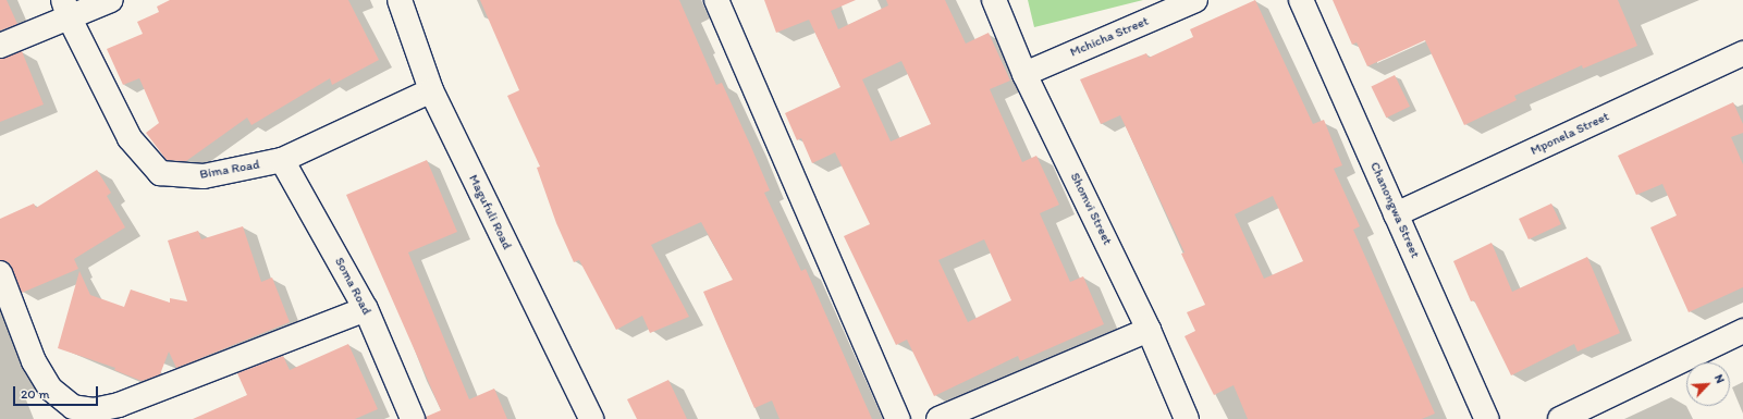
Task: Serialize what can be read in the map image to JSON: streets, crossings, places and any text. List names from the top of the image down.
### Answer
{
  "streets": {
    "street": [
      "Mchicha Street",
      "Mponela Street",
      "Bima Road",
      "Shomvi Street",
      "Chanongwa Street",
      "Magufuli Road",
      "Soma Road"
    ]
  },
  "crossings": [
    ["Mchicha Street", "Shomvi Street"],
    ["Mponela Street", "Chanongwa Street"],
    ["Bima Road", "Magufuli Road"],
    ["Bima Road", "Soma Road"]
  ],
  "scale_bar": "20 m",
  "north": "top right"
}
